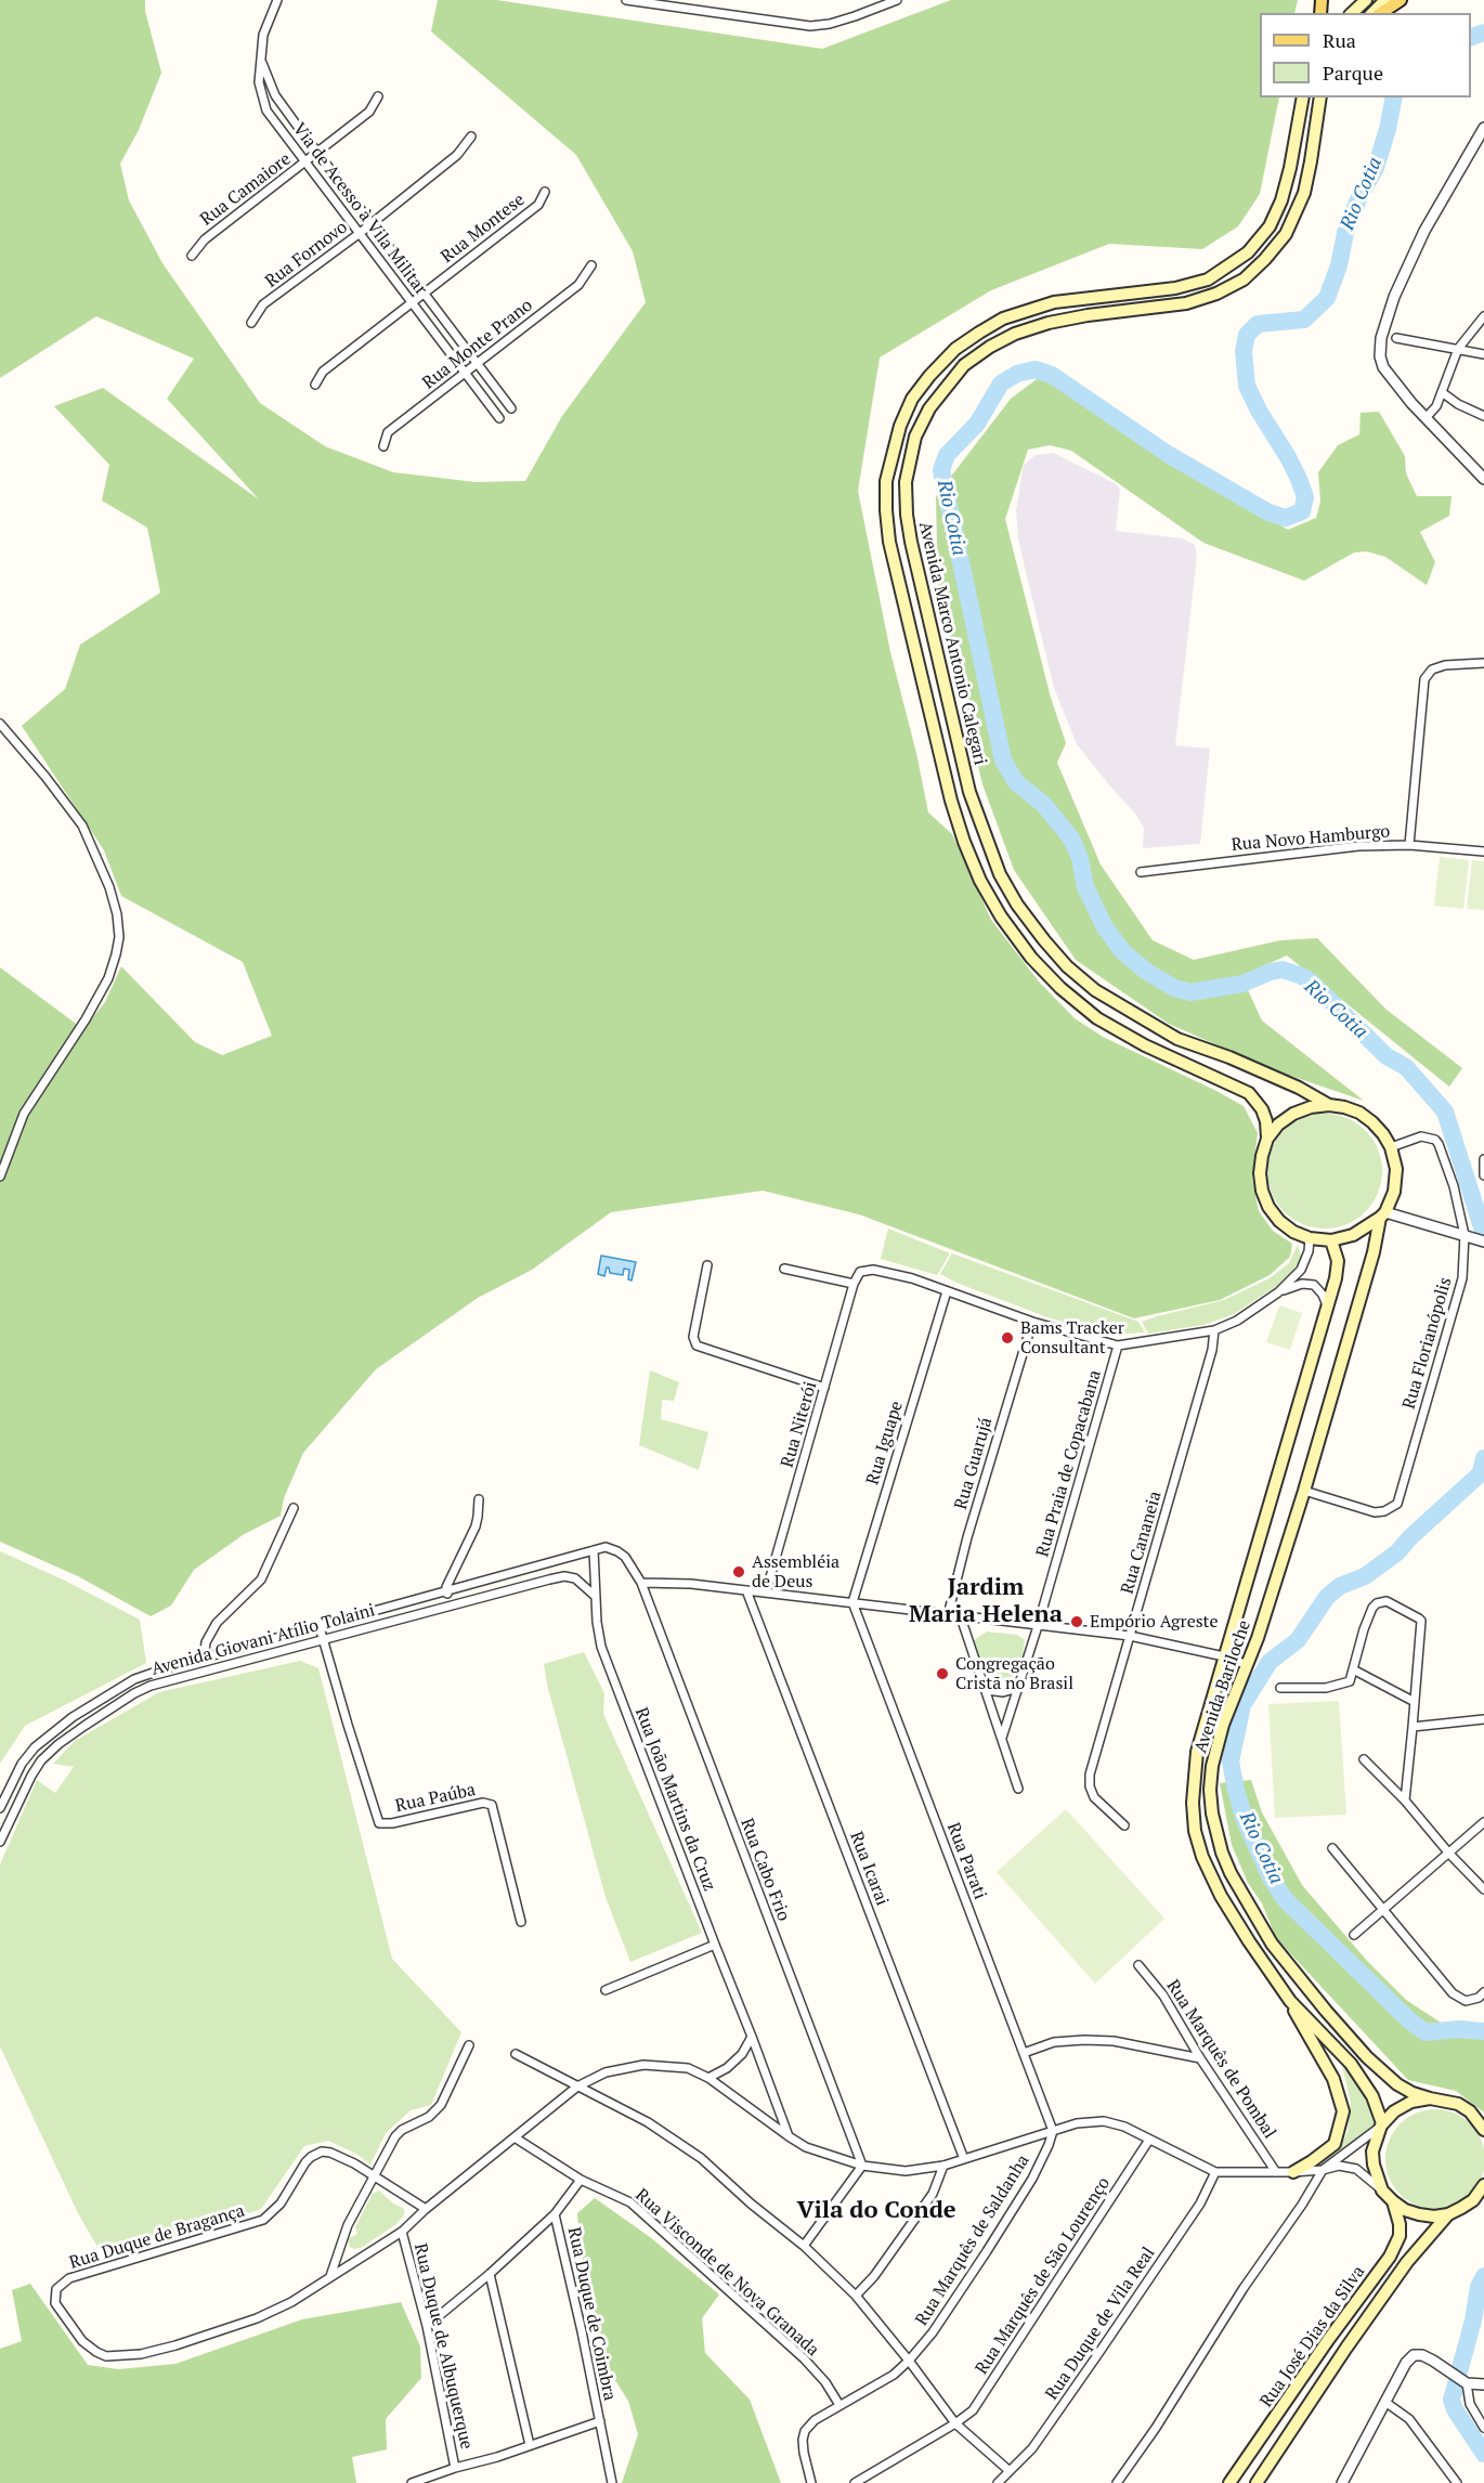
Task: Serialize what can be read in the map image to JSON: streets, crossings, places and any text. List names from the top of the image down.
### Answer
{
  "streets": {
    "main road": ["Avenida Marco Antonio Calegari", "Avenida Bariloche", "Rua José Dias da Silva"],
    "street": [
      "Rua Camaiore",
      "Via de Acesso à Vila Militar",
      "Rua Montese",
      "Rua Fornovo",
      "Rua Monte Prano",
      "Rua Novo Hamburgo",
      "Rua Florianópolis",
      "Rua Niterói",
      "Rua Iguape",
      "Rua Guarujá",
      "Rua Praia de Copacabana",
      "Rua Cananeia",
      "Avenida Giovani Atílio Tolaini",
      "Rua Paúba",
      "Rua João Martins da Cruz",
      "Rua Parati",
      "Rua Icarai",
      "Rua Cabo Frio",
      "Rua Marquês de Pombal",
      "Rua Duque de Bragança",
      "Rua Marquês de Saldanha",
      "Rua Visconde de Nova Granada",
      "Rua Marquês de São Lourenço",
      "Rua Duque de Coimbra",
      "Rua Duque de Vila Real",
      "Rua Duque de Albuquerque"
    ]
  },
  "crossings": [
    ["Rua Camaiore", "Via de Acesso à Vila Militar"],
    ["Via de Acesso à Vila Militar", "Rua Montese"],
    ["Via de Acesso à Vila Militar", "Rua Fornovo"],
    ["Via de Acesso à Vila Militar", "Rua Monte Prano"],
    ["Avenida Marco Antonio Calegari", "Rua Florianópolis"],
    ["Avenida Marco Antonio Calegari", "Avenida Bariloche"],
    ["Rua Florianópolis", "Avenida Bariloche"],
    ["Rua Niterói", "Rua Iguape"],
    ["Rua Iguape", "Rua Parati"],
    ["Avenida Giovani Atílio Tolaini", "Rua Paúba"],
    ["Avenida Giovani Atílio Tolaini", "Rua João Martins da Cruz"],
    ["Avenida Giovani Atílio Tolaini", "Rua Cabo Frio"],
    ["Avenida Bariloche", "Rua José Dias da Silva"],
    ["Rua João Martins da Cruz", "Rua Cabo Frio"],
    ["Rua Parati", "Rua Marquês de Saldanha"]
  ],
  "districts": ["Jardim Maria Helena", "Vila do Conde"],
  "water": ["Rio Cotia"],
  "places": [
    "Bams Tracker Consultant",
    "Assembléia de Deus",
    "Empório Agreste",
    "Congregação Cristã no Brasil"
  ],
  "legend": ["Rua", "Parque"]
}
